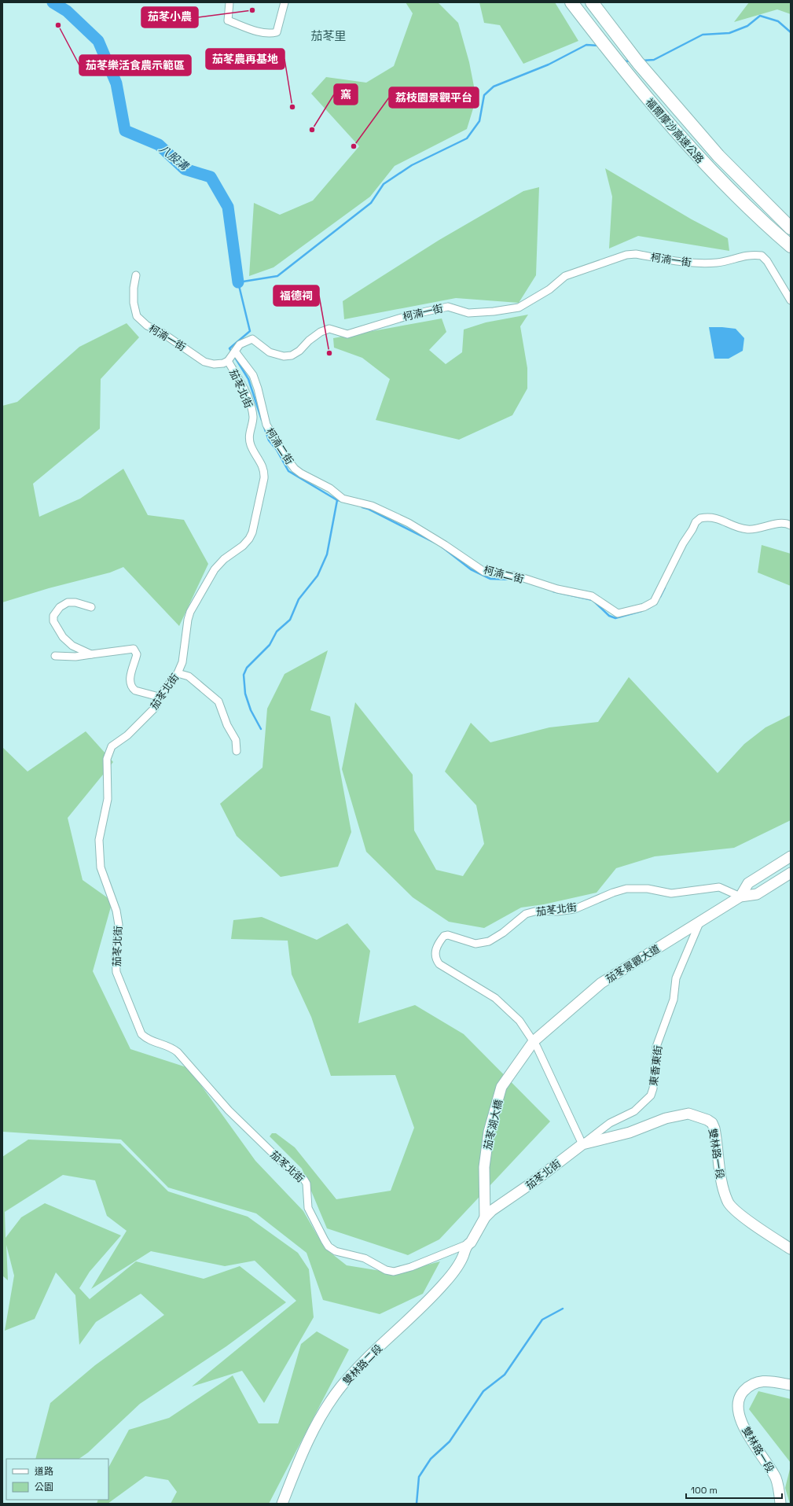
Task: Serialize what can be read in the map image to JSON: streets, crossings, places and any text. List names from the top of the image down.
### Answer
{
  "streets": {
    "highway": ["福爾摩沙高速公路"],
    "street": [
      "柯湳一街",
      "茄苳北街",
      "柯湳二街",
      "茄苳景觀大道",
      "東香東街",
      "茄苳湖大橋",
      "雙林路一段",
      "雙林路二段"
    ]
  },
  "crossings": [
    ["柯湳一街", "茄苳北街"],
    ["柯湳一街", "柯湳二街"],
    ["茄苳北街", "茄苳景觀大道"],
    ["茄苳北街", "東香東街"],
    ["茄苳北街", "茄苳湖大橋"],
    ["茄苳北街", "雙林路一段"],
    ["茄苳北街", "雙林路二段"],
    ["茄苳景觀大道", "東香東街"],
    ["茄苳景觀大道", "茄苳湖大橋"],
    ["東香東街", "雙林路一段"]
  ],
  "districts": ["茄苳里"],
  "water": ["八股溝"],
  "places": [
    "茄苳小農",
    "茄苳樂活食農示範區",
    "茄苳農再基地",
    "窯",
    "荔枝園景觀平台",
    "福德祠"
  ],
  "legend": ["道路", "公園"],
  "scale_bar": "100 m"
}
